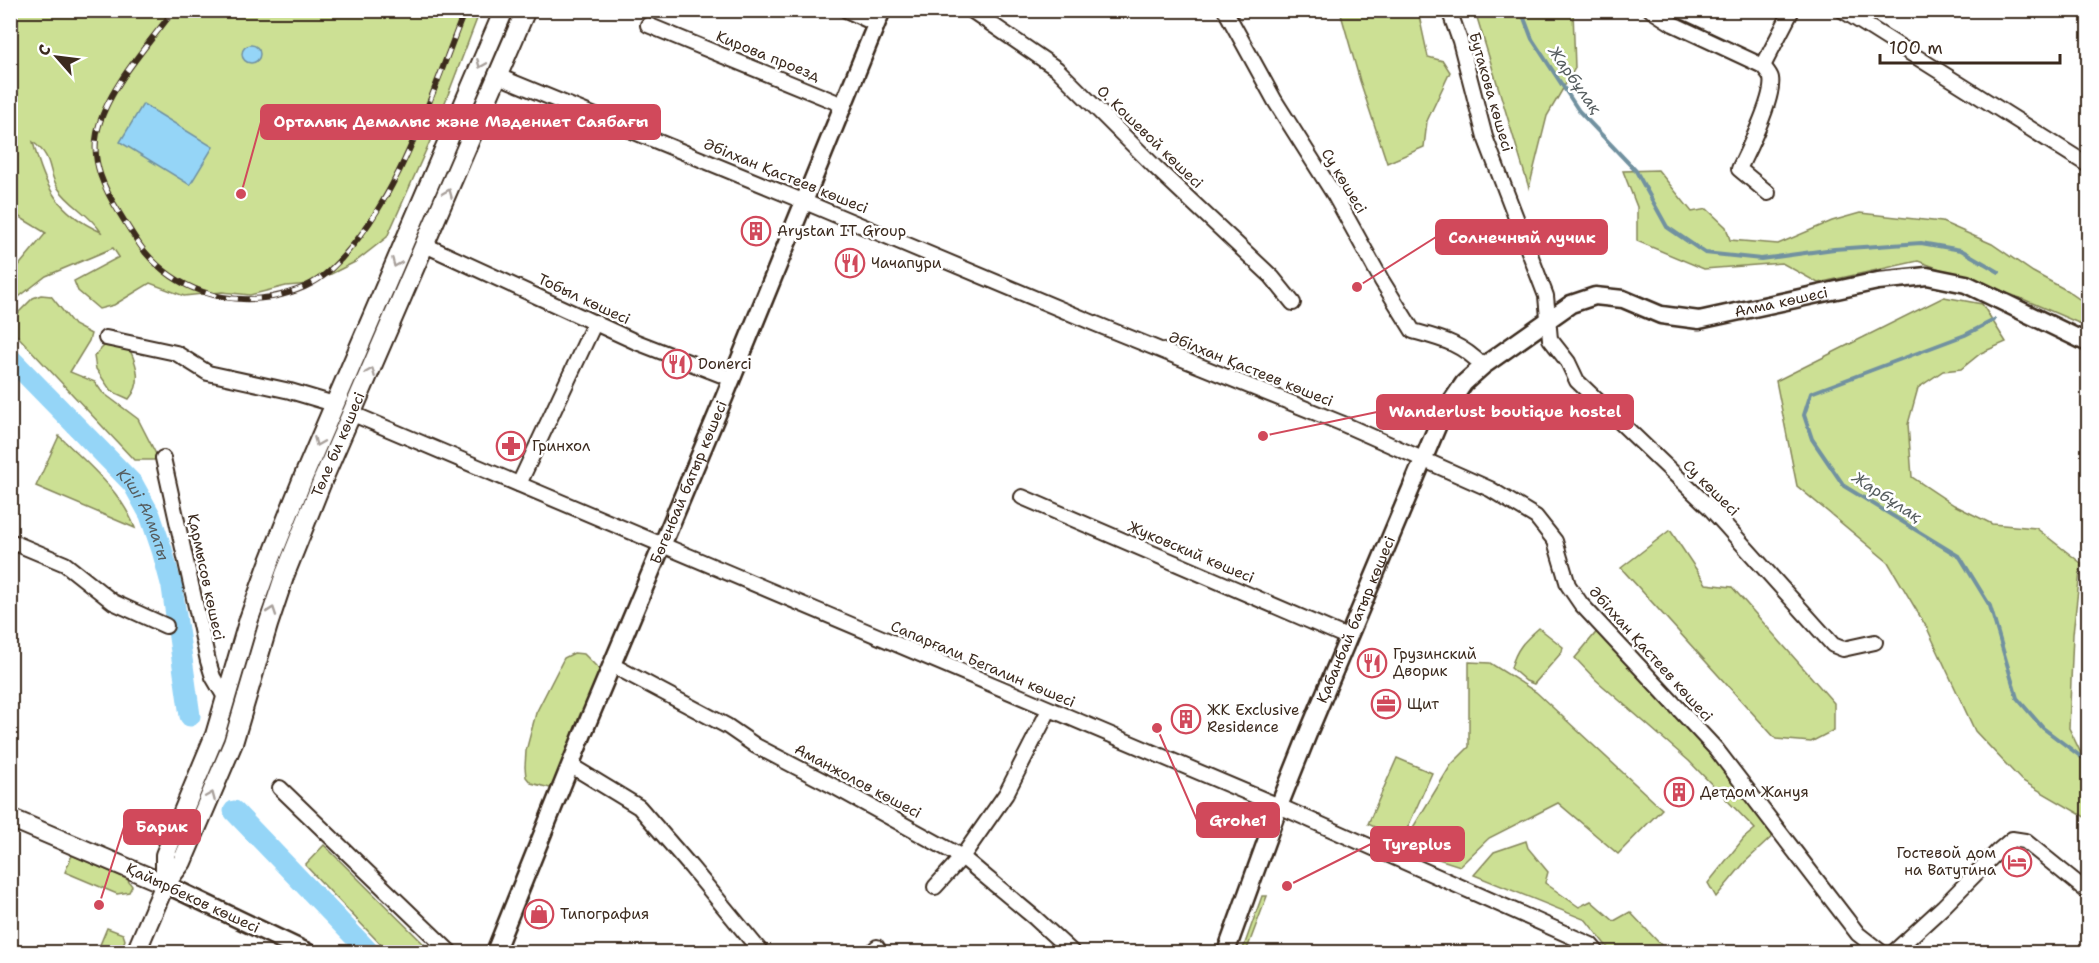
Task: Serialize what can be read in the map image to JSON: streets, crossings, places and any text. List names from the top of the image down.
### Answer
{
  "streets": {
    "main road": ["Төле би көшесі", "Қайырбеков көшесі"],
    "street": [
      "Кирова проезд",
      "Бутакова көшесі",
      "О. Кошевой көшесі",
      "Әбілхан Қастеев көшесі",
      "Су көшесі",
      "Тобыл көшесі",
      "Алма көшесі",
      "Бөгенбай батыр көшесі",
      "Жуковский көшесі",
      "Қармысов көшесі",
      "Қабанбай батыр көшесі",
      "Сапарғали Бегалин көшесі",
      "Аманжолов көшесі"
    ]
  },
  "crossings": [
    ["Кирова проезд", "Бөгенбай батыр көшесі"],
    ["Бутакова көшесі", "Су көшесі"],
    ["Бутакова көшесі", "Алма көшесі"],
    ["Әбілхан Қастеев көшесі", "Төле би көшесі"],
    ["Әбілхан Қастеев көшесі", "Бөгенбай батыр көшесі"],
    ["Әбілхан Қастеев көшесі", "Қабанбай батыр көшесі"],
    ["Су көшесі", "Алма көшесі"],
    ["Су көшесі", "Қабанбай батыр көшесі"],
    ["Тобыл көшесі", "Төле би көшесі"],
    ["Тобыл көшесі", "Бөгенбай батыр көшесі"],
    ["Алма көшесі", "Қабанбай батыр көшесі"],
    ["Төле би көшесі", "Қармысов көшесі"],
    ["Төле би көшесі", "Сапарғали Бегалин көшесі"],
    ["Төле би көшесі", "Қайырбеков көшесі"],
    ["Бөгенбай батыр көшесі", "Сапарғали Бегалин көшесі"],
    ["Бөгенбай батыр көшесі", "Аманжолов көшесі"],
    ["Жуковский көшесі", "Қабанбай батыр көшесі"],
    ["Қабанбай батыр көшесі", "Сапарғали Бегалин көшесі"]
  ],
  "water": ["Жарбұлақ", "Кіші Алматы"],
  "places": {
    "other": [
      "Орталық Демалыс және Мәдениет Саябағы",
      "Солнечный лучик",
      "Wanderlust boutique hostel",
      "Grohe1",
      "Tyreplus",
      "Барик"
    ],
    "building": ["Arystan IT Group", "ЖК Exclusive Residence", "Детдом Жануя"],
    "restaurant": ["Чачапури", "Donerci", "Грузинский Дворик"],
    "pharmacy": ["Гринхол"],
    "office": ["Щит"],
    "hotel": ["Гостевой дом на Ватутина"],
    "shop": ["Типография"]
  },
  "scale_bar": "100 m",
  "north": "top left"
}
